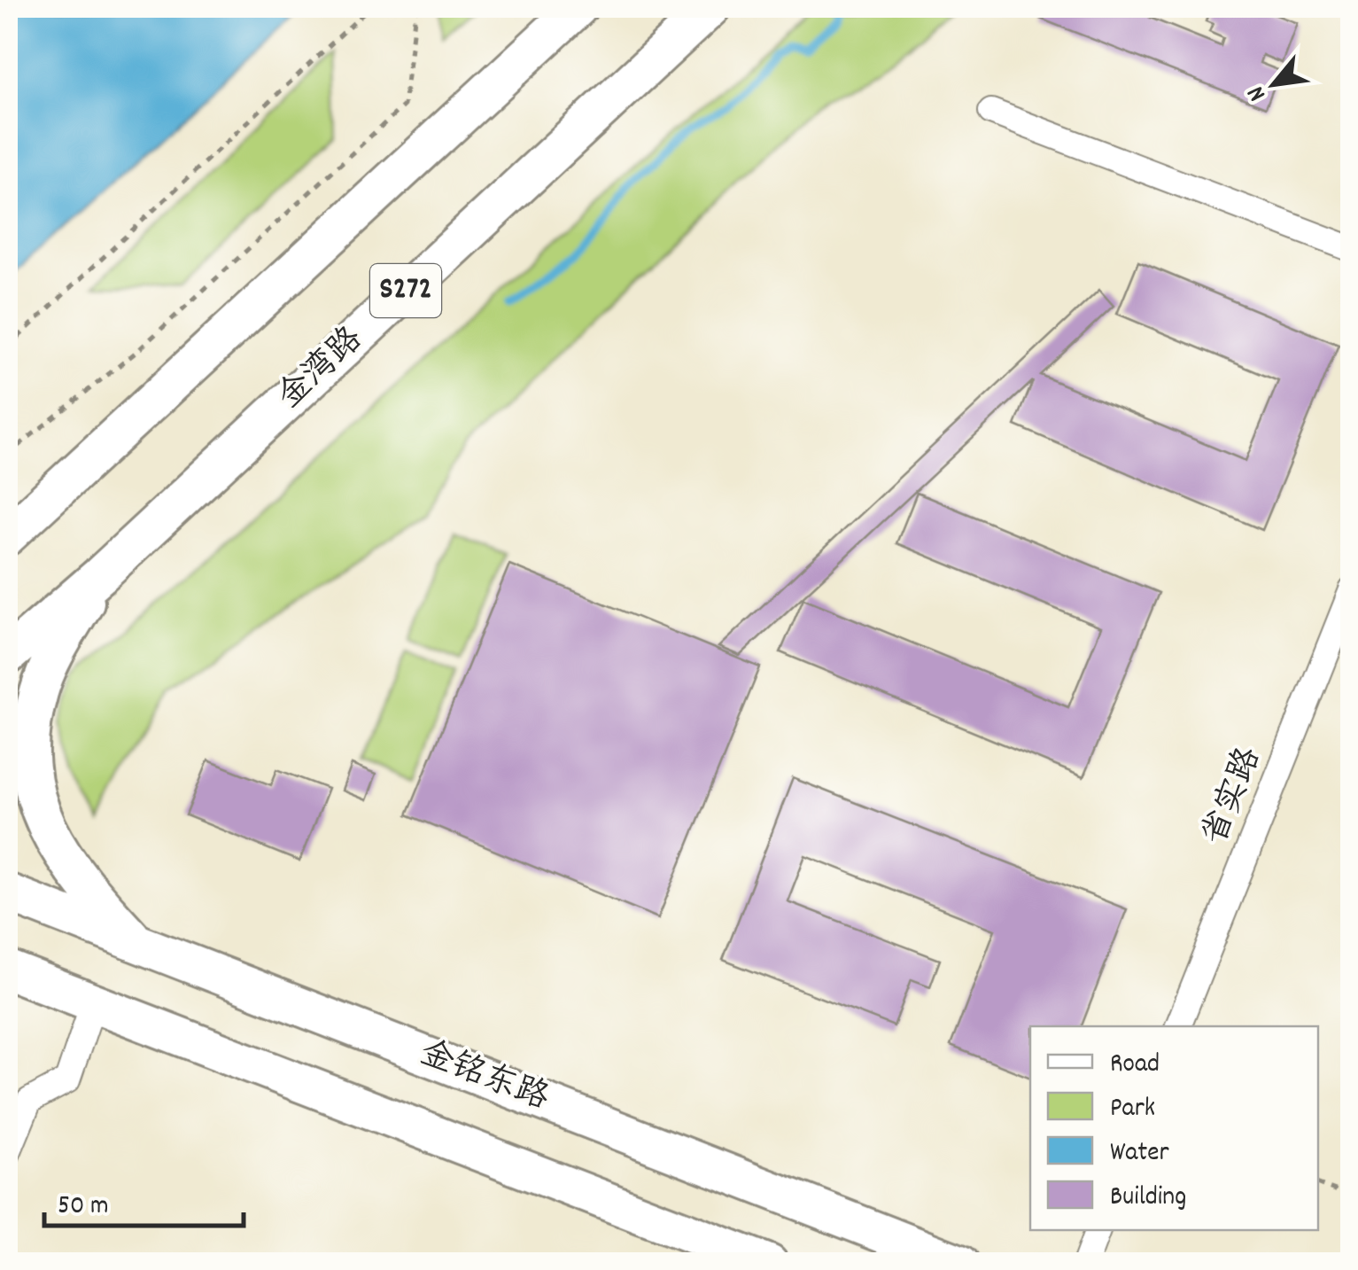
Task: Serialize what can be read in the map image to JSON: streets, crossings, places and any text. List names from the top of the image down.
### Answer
{
  "streets": {
    "main road": ["S272", "金湾路", "金铭东路"],
    "street": ["省实路"]
  },
  "legend": [
    "Road",
    "Park",
    "Water",
    "Building"
  ],
  "scale_bar": "50 m",
  "north": "bottom left"
}
